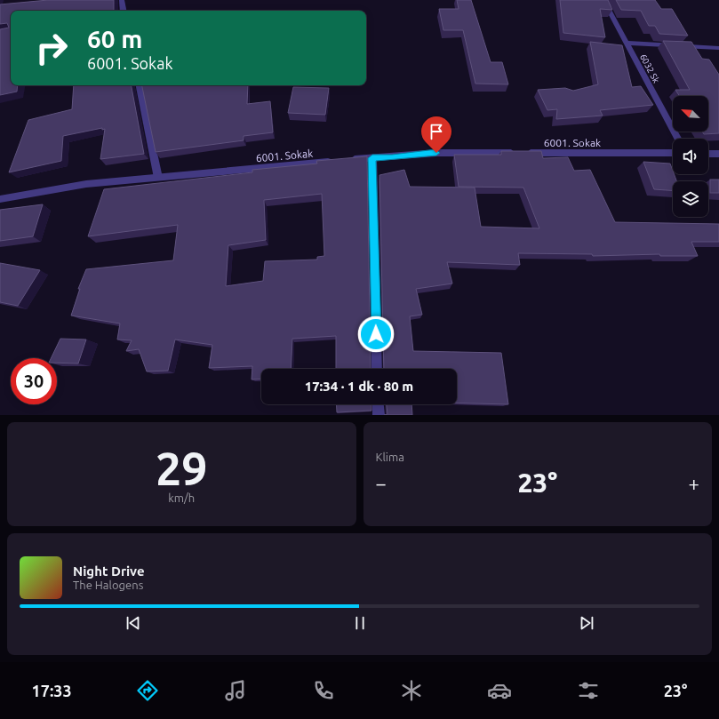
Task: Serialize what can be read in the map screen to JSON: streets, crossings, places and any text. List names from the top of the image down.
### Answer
{
  "streets": {
    "street": ["6032 Sk", "6001. Sokak"]
  },
  "north": "top left",
  "page": {
    "turn": ["60 m", "6001. Sokak"],
    "limit": "30",
    "trip": "17:34 · 1 dk · 80 m",
    "tile": [
      ["29", "km/h"],
      "Klima"
    ],
    "heat": ["−", "23°", "+"],
    "song": ["Night Drive", "The Halogens"],
    "tabs": ["17:33", "23°"]
  }
}
